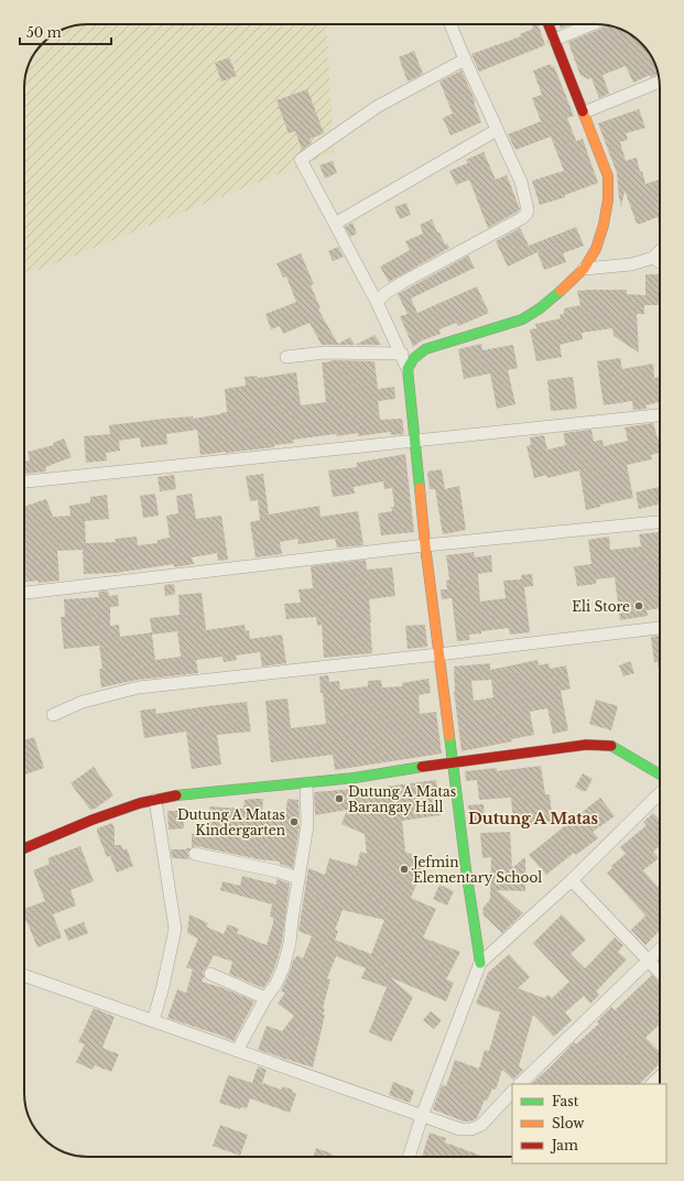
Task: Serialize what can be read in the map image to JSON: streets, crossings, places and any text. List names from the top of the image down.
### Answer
{
  "districts": ["Dutung A Matas"],
  "places": [
    "Eli Store",
    "Dutung A Matas Barangay Hall",
    "Dutung A Matas Kindergarten",
    "Jefmin Elementary School"
  ],
  "legend": ["Fast", "Slow", "Jam"],
  "scale_bar": "50 m"
}
